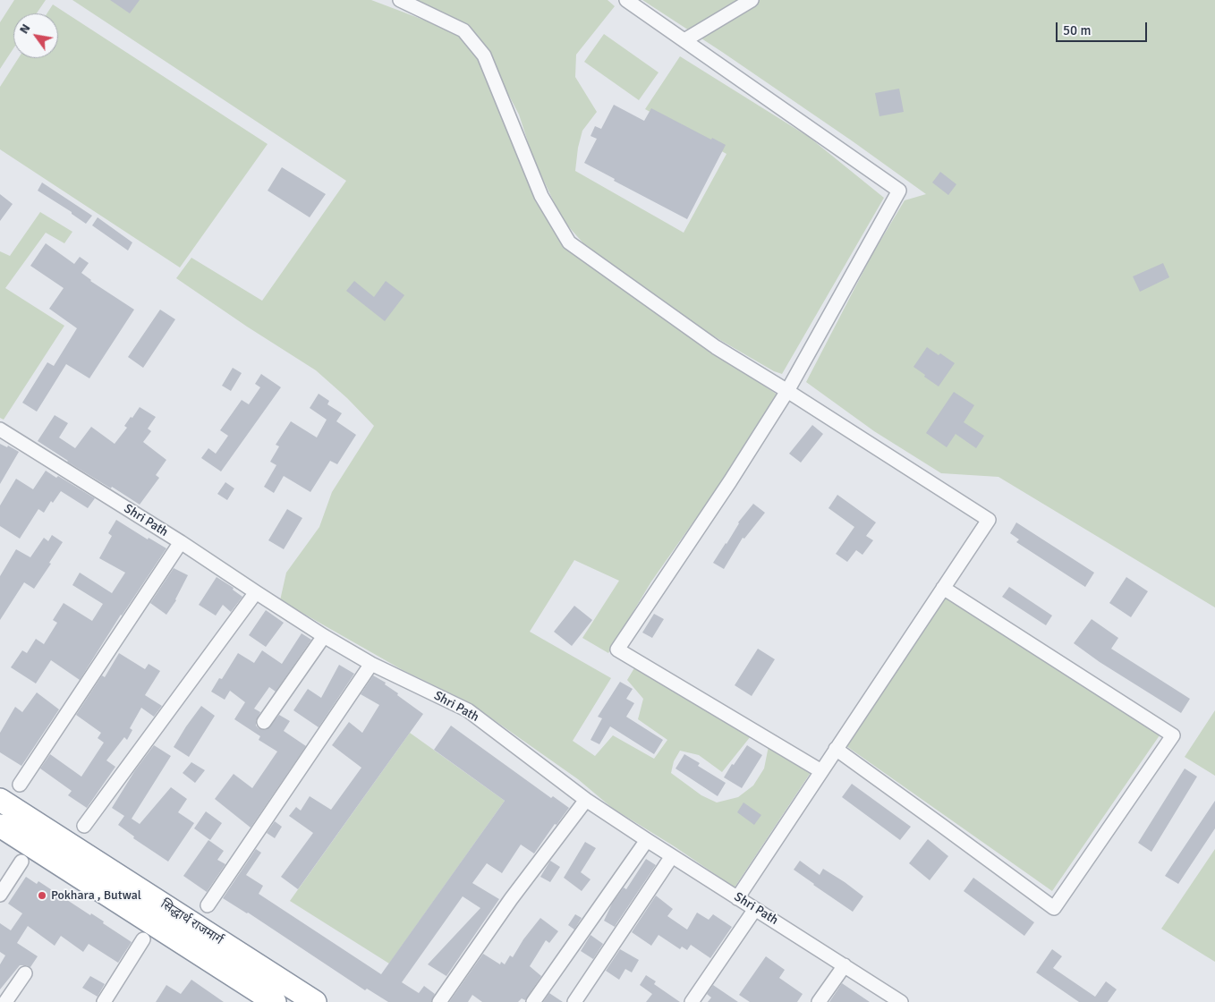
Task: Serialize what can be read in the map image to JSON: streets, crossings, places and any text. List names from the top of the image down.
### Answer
{
  "streets": {
    "highway": ["सिद्धार्थ राजमार्ग"],
    "street": ["Shri Path"]
  },
  "places": ["Pokhara , Butwal"],
  "scale_bar": "50 m",
  "north": "top left"
}
